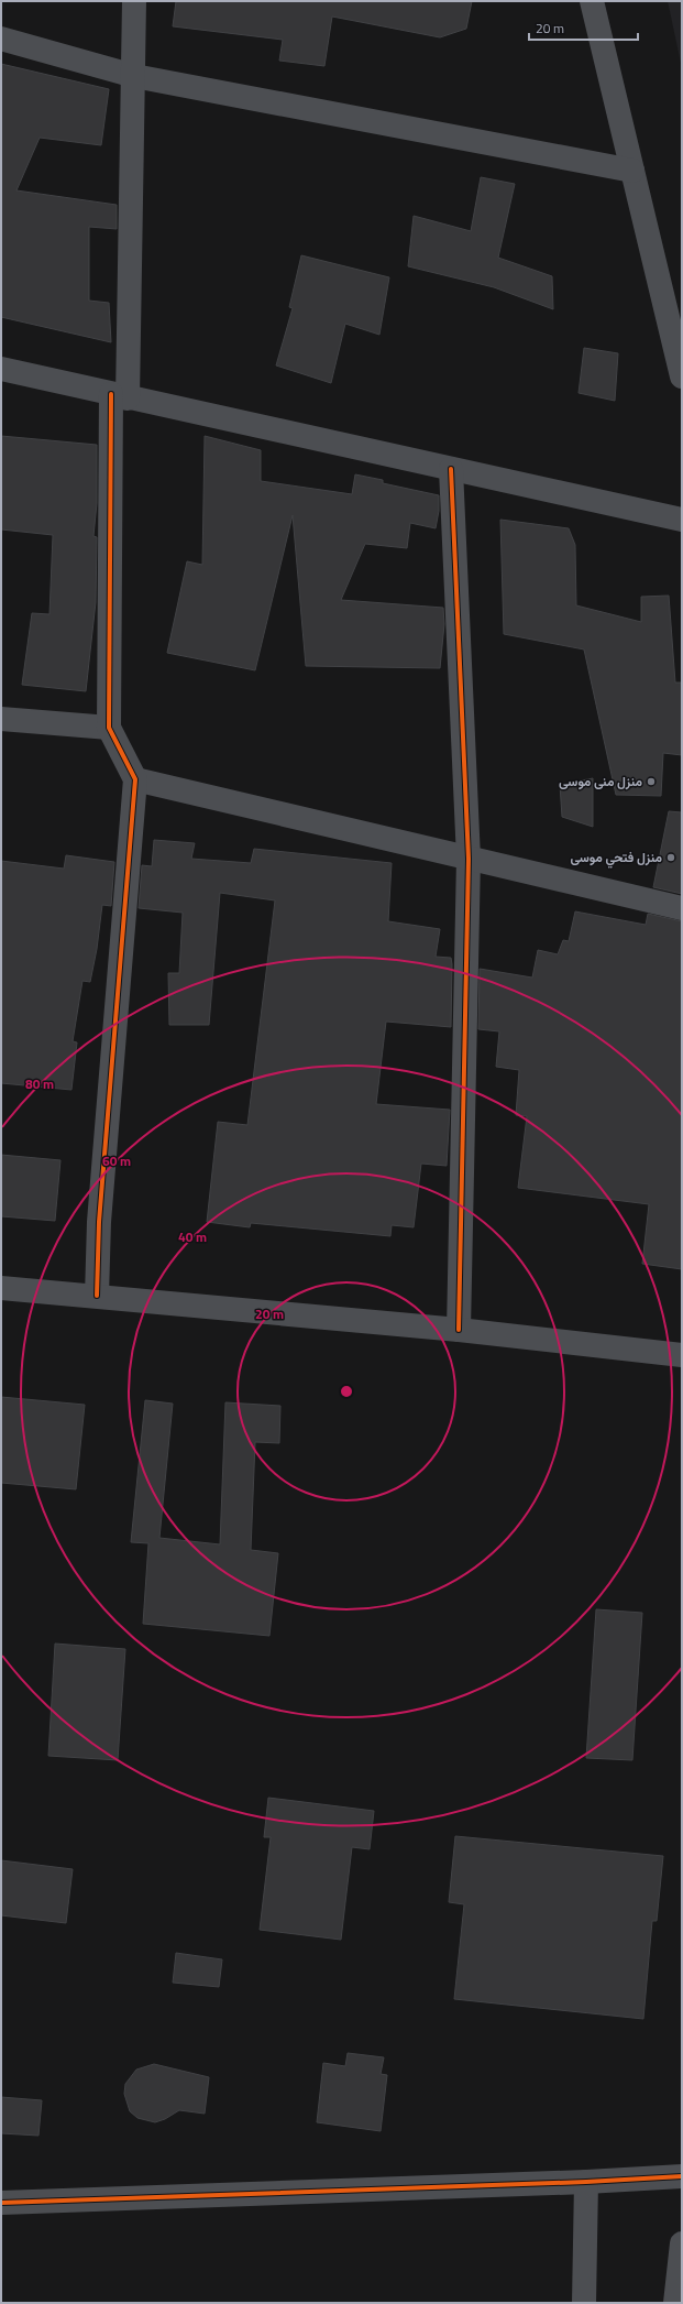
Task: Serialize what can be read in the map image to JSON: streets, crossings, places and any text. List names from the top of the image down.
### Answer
{
  "places": ["منزل منى موسى", "منزل فتحي موسى"],
  "scale_bar": "20 m",
  "rings": [
    "80 m",
    "60 m",
    "40 m",
    "20 m"
  ]
}
